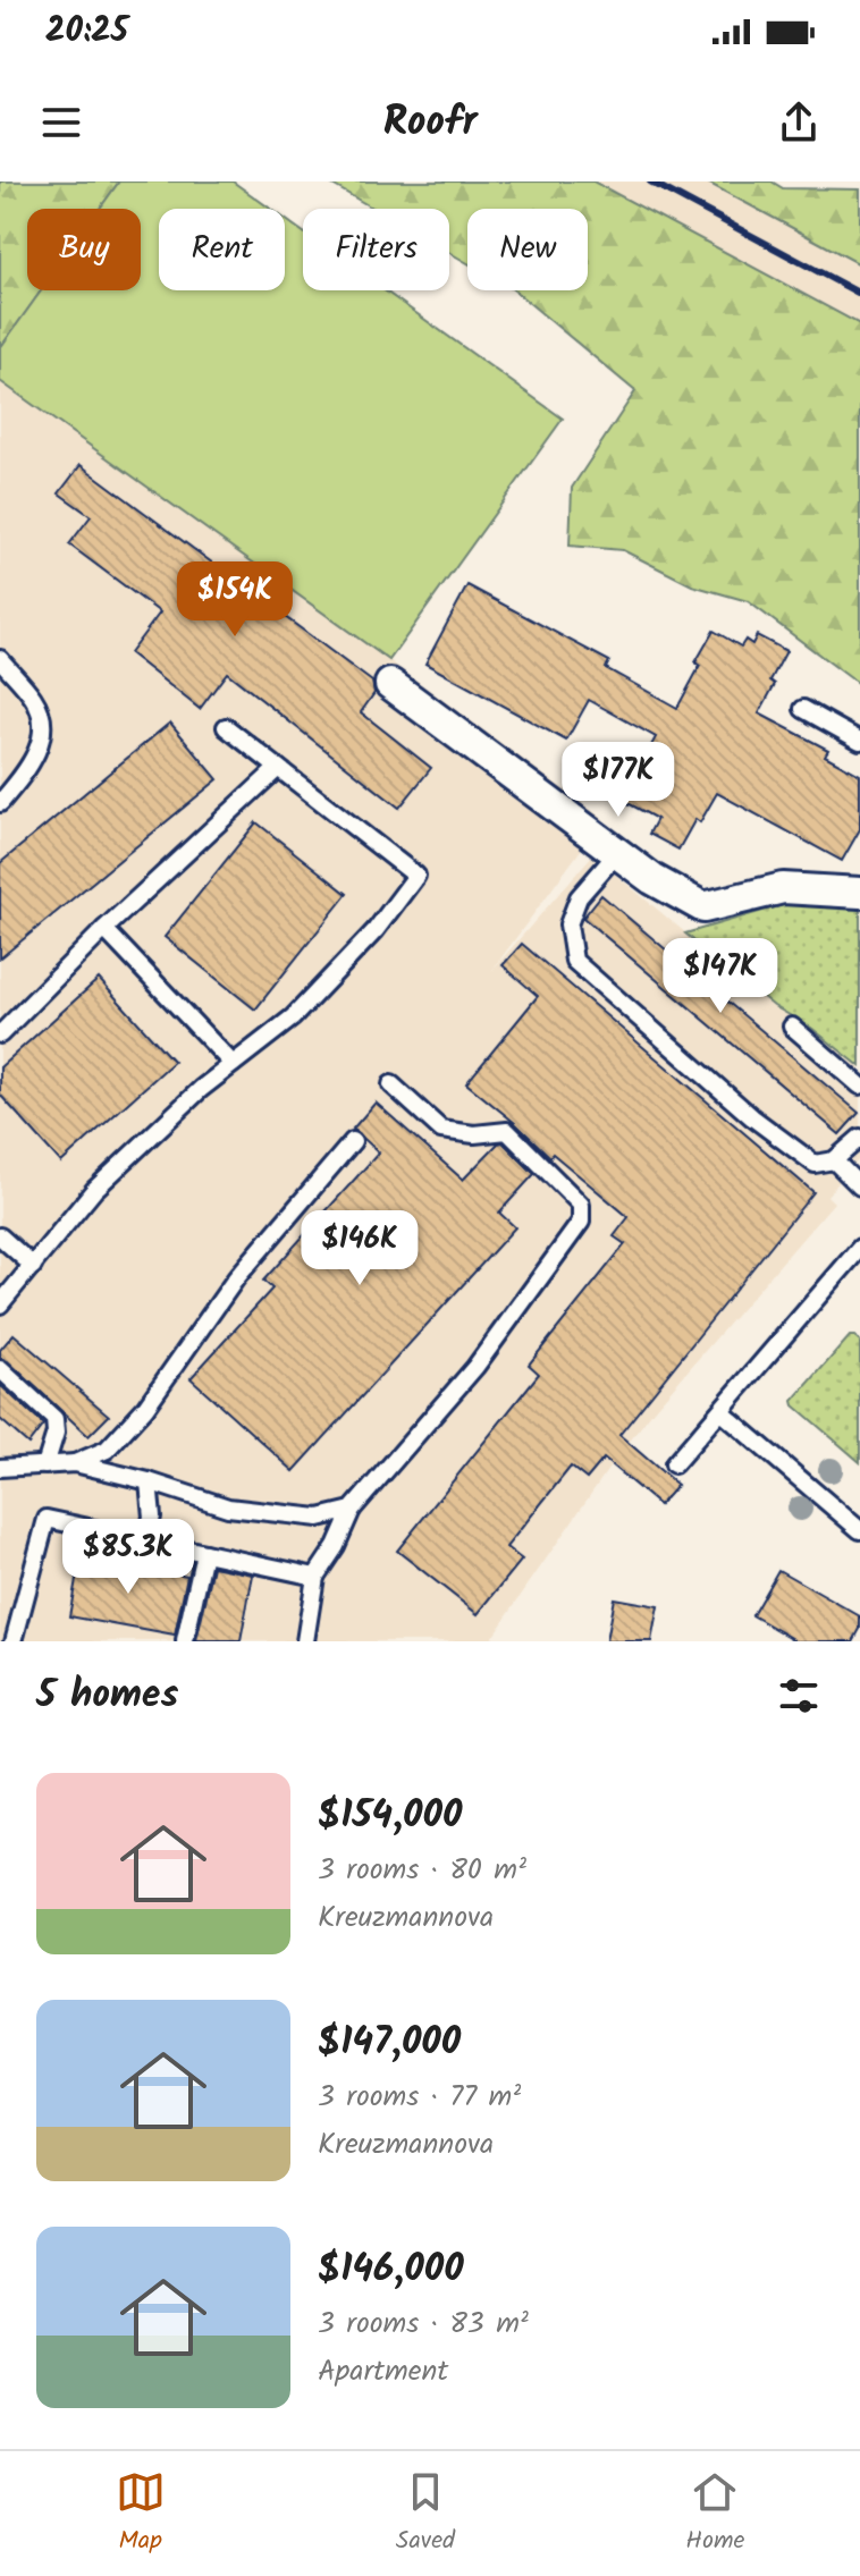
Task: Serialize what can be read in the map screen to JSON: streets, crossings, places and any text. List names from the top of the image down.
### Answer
{
  "page": {
    "status": "20:25",
    "header": "Roofr",
    "chip": [
      "Buy",
      "Rent",
      "Filters",
      "New"
    ],
    "price": [
      "$154K",
      "$177K",
      "$147K",
      "$146K",
      "$85.3K"
    ],
    "heading": "5 homes",
    "list": [
      {
        "name": "$154,000",
        "note": "3 rooms · 80 m² · Kreuzmannova"
      },
      {
        "name": "$147,000",
        "note": "3 rooms · 77 m² · Kreuzmannova"
      },
      {
        "name": "$146,000",
        "note": "3 rooms · 83 m² · Apartment"
      }
    ],
    "tabs": ["Map", "Saved", "Home"]
  }
}
